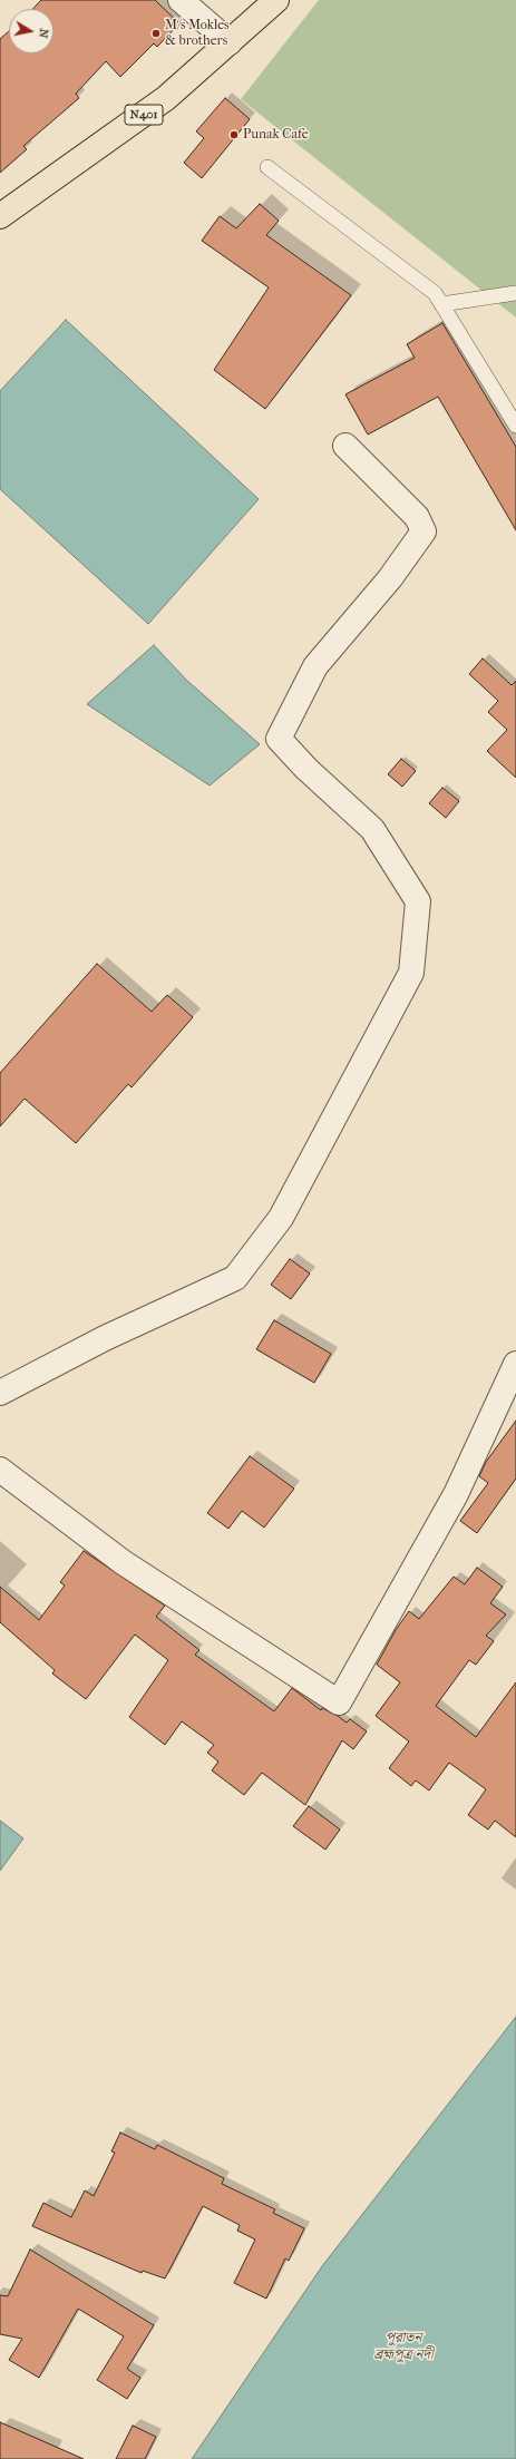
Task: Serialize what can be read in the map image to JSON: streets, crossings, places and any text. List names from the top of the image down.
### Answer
{
  "streets": {
    "highway": ["N401"]
  },
  "water": ["পুরাতন ব্রহ্মপুত্র নদী"],
  "places": ["M/s Mokles & brothers", "Punak Cafe"],
  "north": "right"
}
